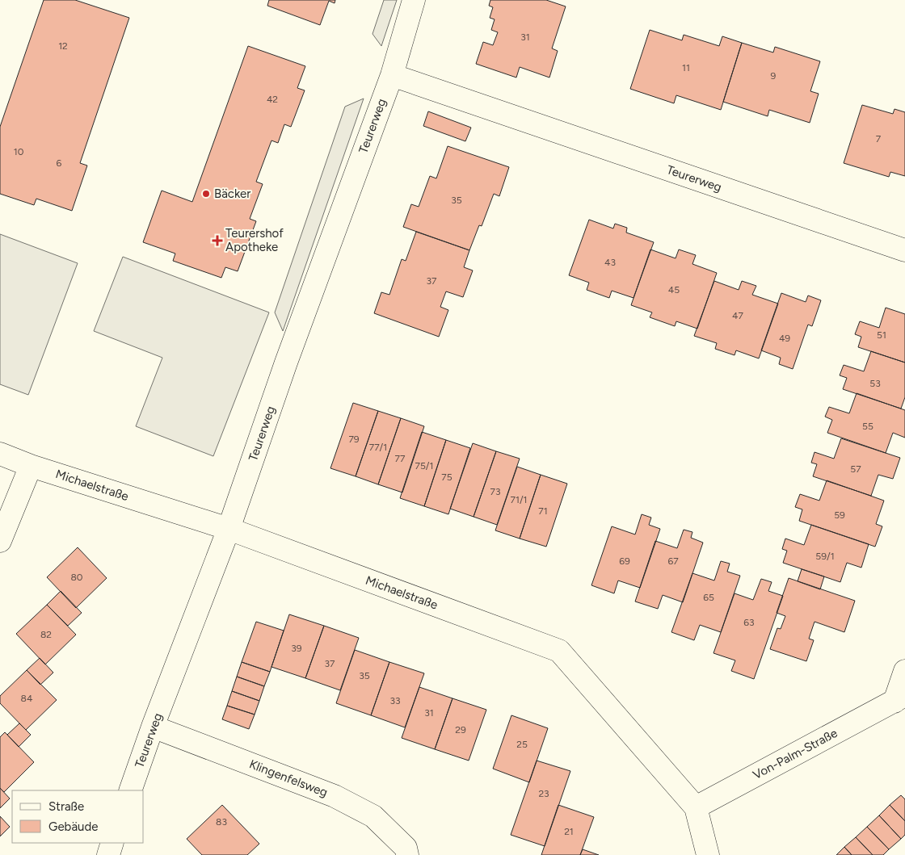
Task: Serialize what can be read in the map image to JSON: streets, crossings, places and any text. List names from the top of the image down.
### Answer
{
  "streets": {
    "street": [
      "Teurerweg",
      "Michaelstraße",
      "Von-Palm-Straße",
      "Klingenfelsweg"
    ]
  },
  "crossings": [
    ["Teurerweg", "Michaelstraße"],
    ["Teurerweg", "Klingenfelsweg"],
    ["Michaelstraße", "Von-Palm-Straße"]
  ],
  "places": {
    "other": ["Bäcker"],
    "health": ["Teurershof Apotheke"]
  },
  "house_numbers": [
    "31",
    "12",
    "11",
    "9",
    "42",
    "7",
    "10",
    "6",
    "35",
    "43",
    "37",
    "45",
    "47",
    "51",
    "49",
    "53",
    "55",
    "79",
    "77/1",
    "77",
    "75/1",
    "57",
    "75",
    "73",
    "71/1",
    "71",
    "59",
    "59/1",
    "69",
    "67",
    "80",
    "65",
    "63",
    "82",
    "39",
    "37",
    "35",
    "84",
    "33",
    "31",
    "29",
    "25",
    "23",
    "83",
    "21"
  ],
  "legend": ["Straße", "Gebäude"]
}
